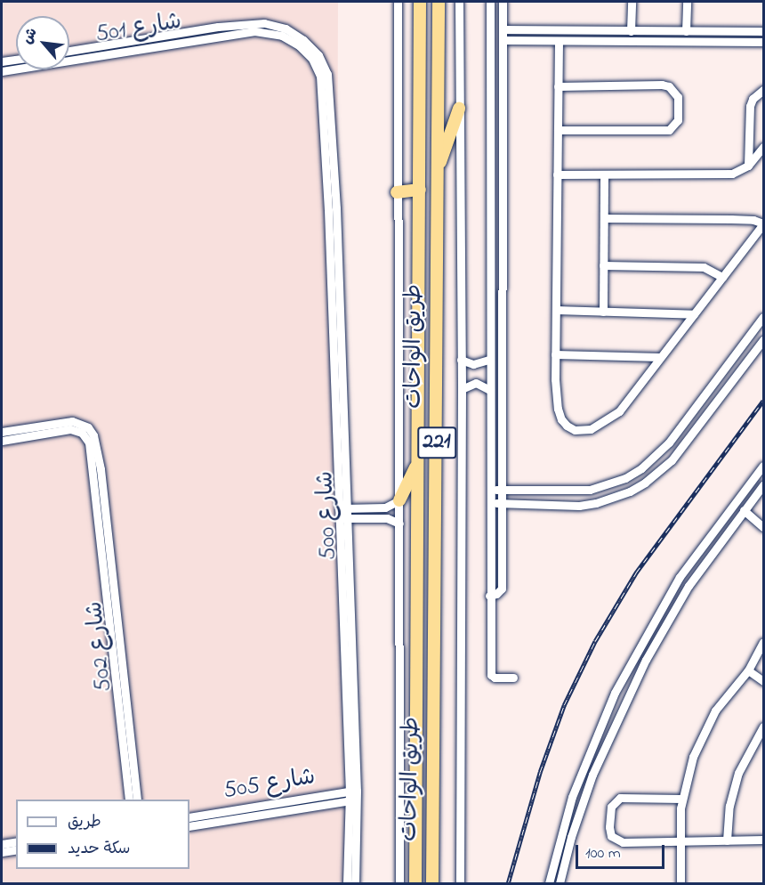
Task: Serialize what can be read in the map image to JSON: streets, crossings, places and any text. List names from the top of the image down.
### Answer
{
  "streets": {
    "highway": ["طريق الواحات", "221"],
    "street": [
      "شارع 501",
      "شارع 500",
      "شارع 502",
      "شارع 505"
    ]
  },
  "crossings": [
    ["شارع 501", "شارع 500"],
    ["شارع 500", "شارع 505"]
  ],
  "legend": ["طريق", "سكة حديد"],
  "scale_bar": "100 m",
  "north": "top left"
}
